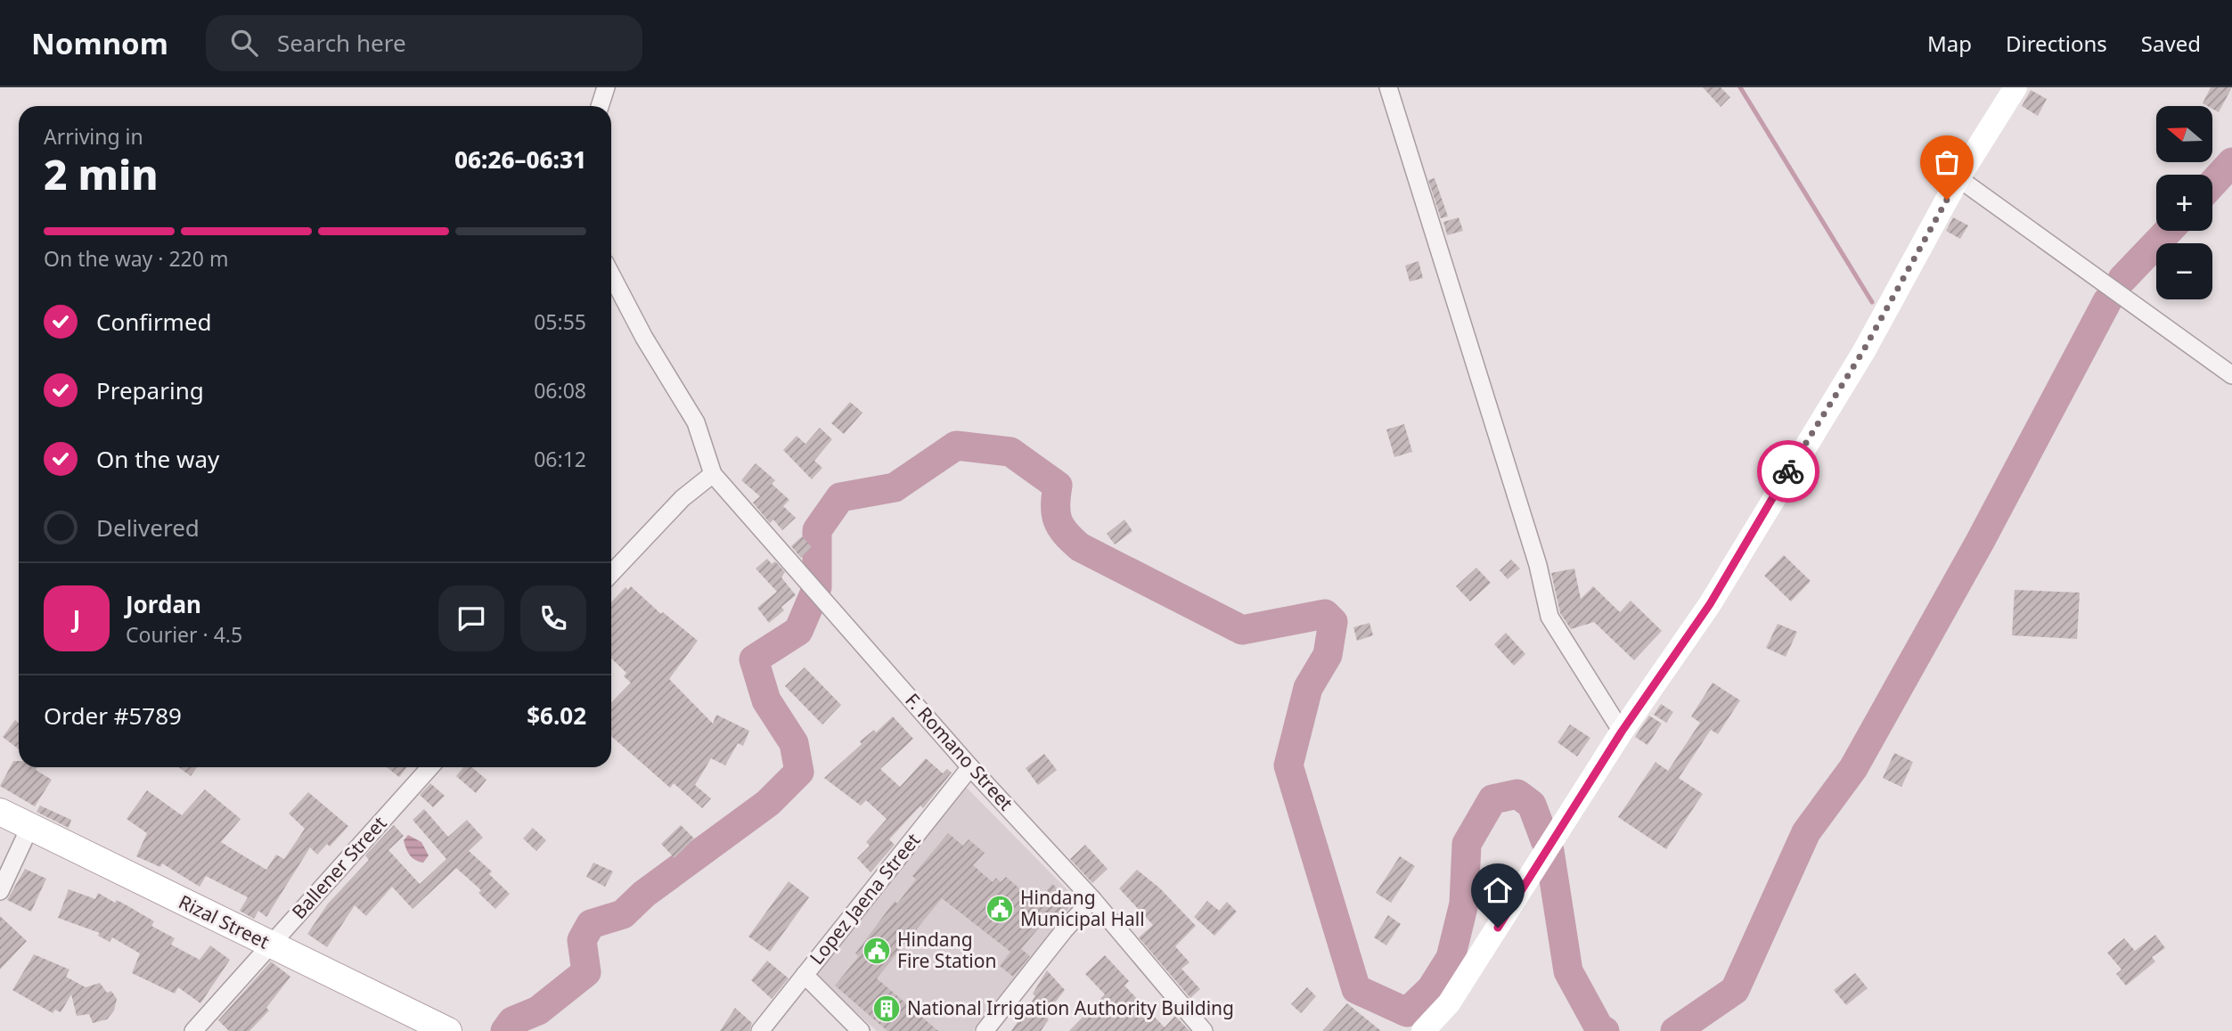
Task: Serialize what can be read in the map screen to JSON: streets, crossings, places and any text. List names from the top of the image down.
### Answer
{
  "streets": {
    "main road": ["Rizal Street"],
    "street": ["F. Romano Street", "Ballener Street", "Lopez Jaena Street"]
  },
  "crossings": [
    ["F. Romano Street", "Lopez Jaena Street"],
    ["Ballener Street", "Rizal Street"]
  ],
  "places": {
    "public building": ["Hindang Municipal Hall", "Hindang Fire Station"],
    "building": ["National Irrigation Authority Building"]
  },
  "north": "left",
  "page": {
    "header": "Nomnom",
    "search": "Search here",
    "nav": ["Map", "Directions", "Saved"],
    "map_buttons": ["+", "−"],
    "heading": ["2 min", "Arriving in", "06:26–06:31"],
    "panel": [
      "Jordan",
      "Courier · 4.5",
      "Order #5789",
      "$6.02"
    ],
    "bar": "On the way · 220 m",
    "list": [
      ["Confirmed", "05:55"],
      ["Preparing", "06:08"],
      ["On the way", "06:12"],
      "Delivered"
    ],
    "round": "J"
  }
}
